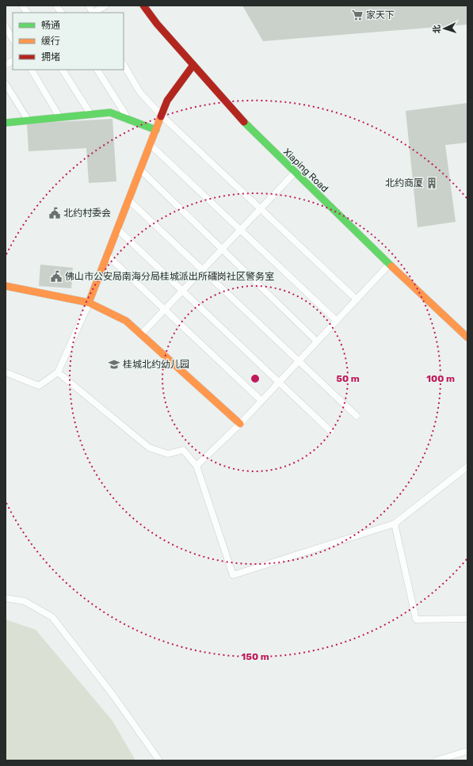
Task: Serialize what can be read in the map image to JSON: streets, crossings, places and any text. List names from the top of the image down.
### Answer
{
  "streets": {
    "street": ["Xiaping Road"]
  },
  "places": {
    "supermarket": ["家天下"],
    "building": ["北约商厦"],
    "public building": ["北约村委会", "佛山市公安局南海分局桂城派出所礌岗社区警务室"],
    "school or university": ["桂城北约幼儿园"]
  },
  "legend": ["畅通", "缓行", "拥堵"],
  "north": "left",
  "rings": ["50 m", "100 m", "150 m"]
}
